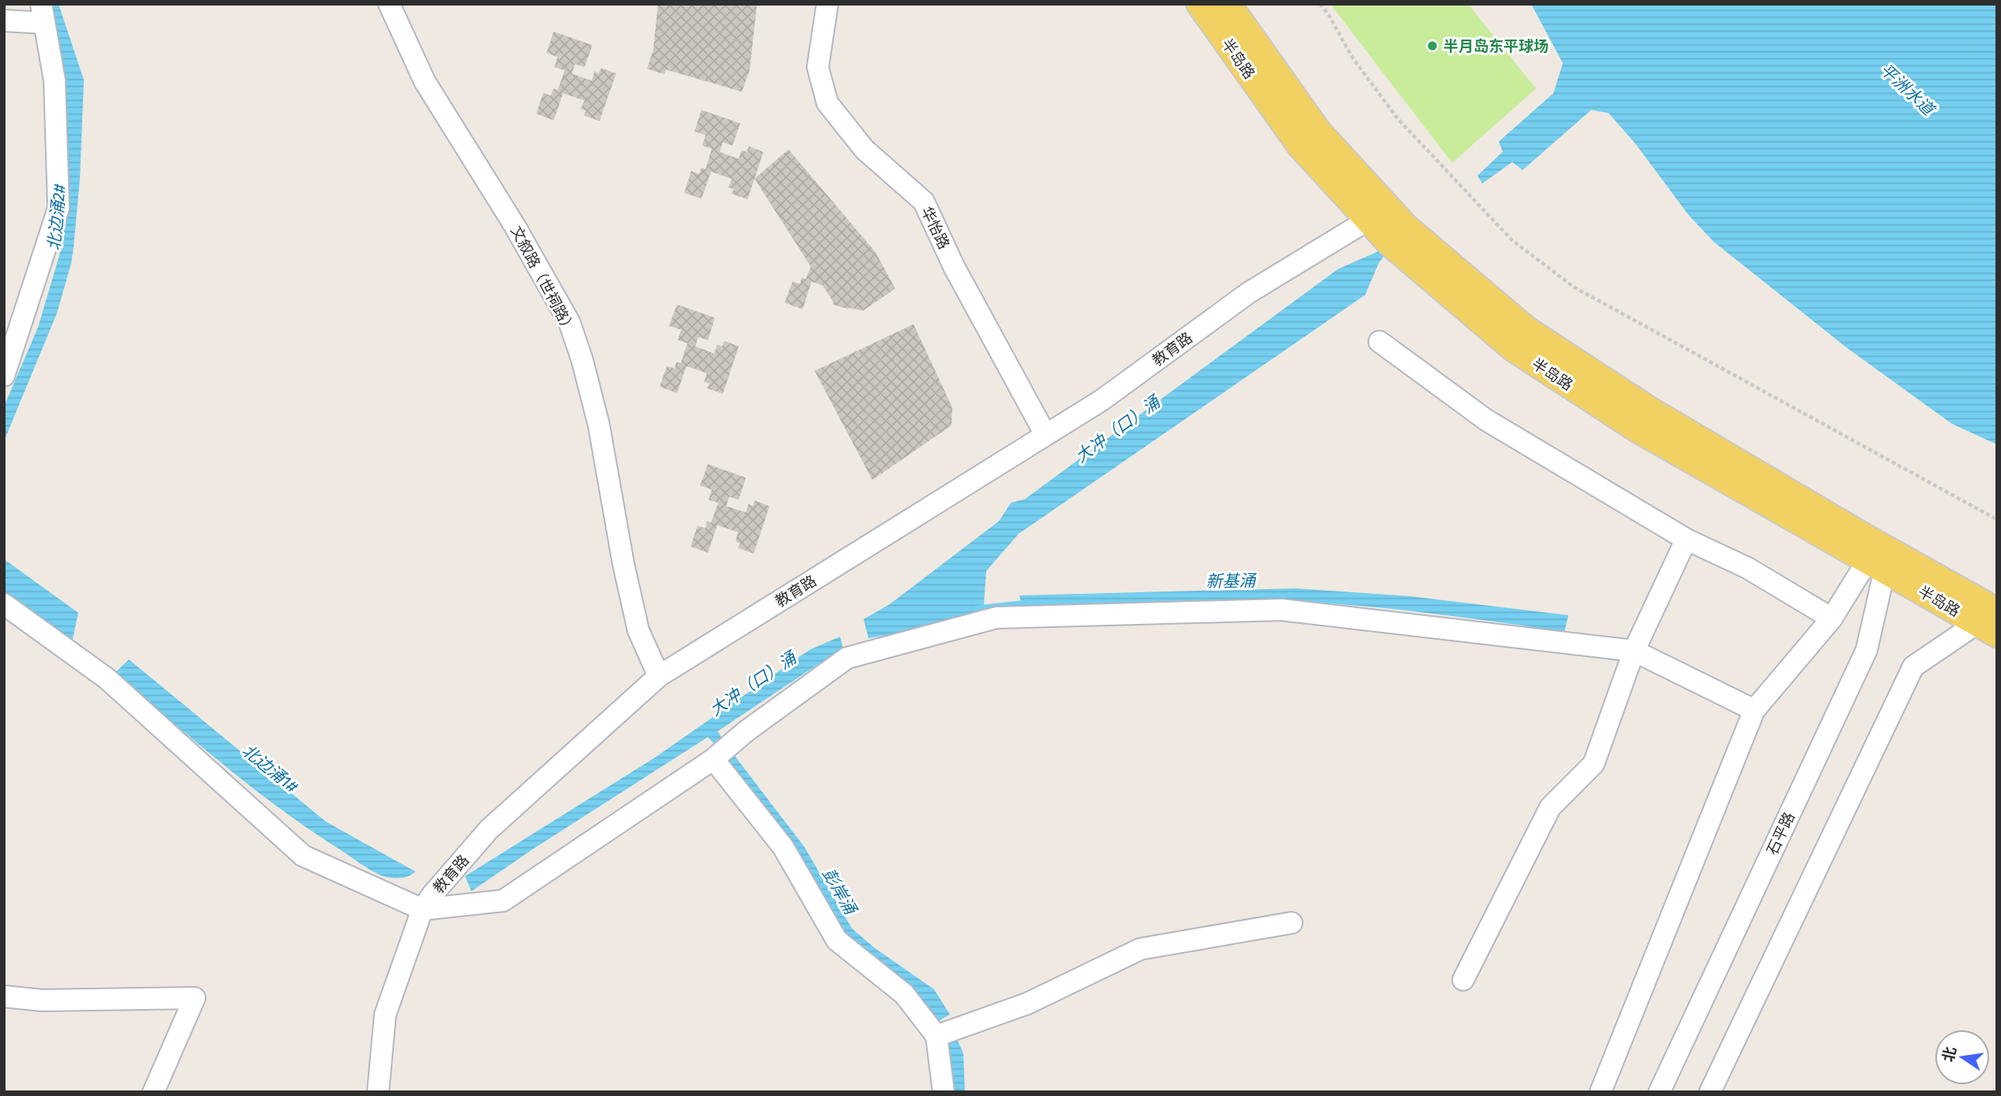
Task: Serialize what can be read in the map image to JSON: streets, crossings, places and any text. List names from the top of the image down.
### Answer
{
  "streets": {
    "main road": ["半岛路"],
    "street": [
      "华怡路",
      "文叙路（世祠路）",
      "教育路",
      "石平路"
    ]
  },
  "crossings": [
    ["半岛路", "教育路"],
    ["半岛路", "石平路"],
    ["华怡路", "教育路"],
    ["文叙路（世祠路）", "教育路"]
  ],
  "water": [
    "平洲水道",
    "北边涌2#",
    "大冲（口）涌",
    "新基涌",
    "北边涌1#",
    "彭岸涌"
  ],
  "places": ["半月岛东平球场"],
  "north": "left"
}
